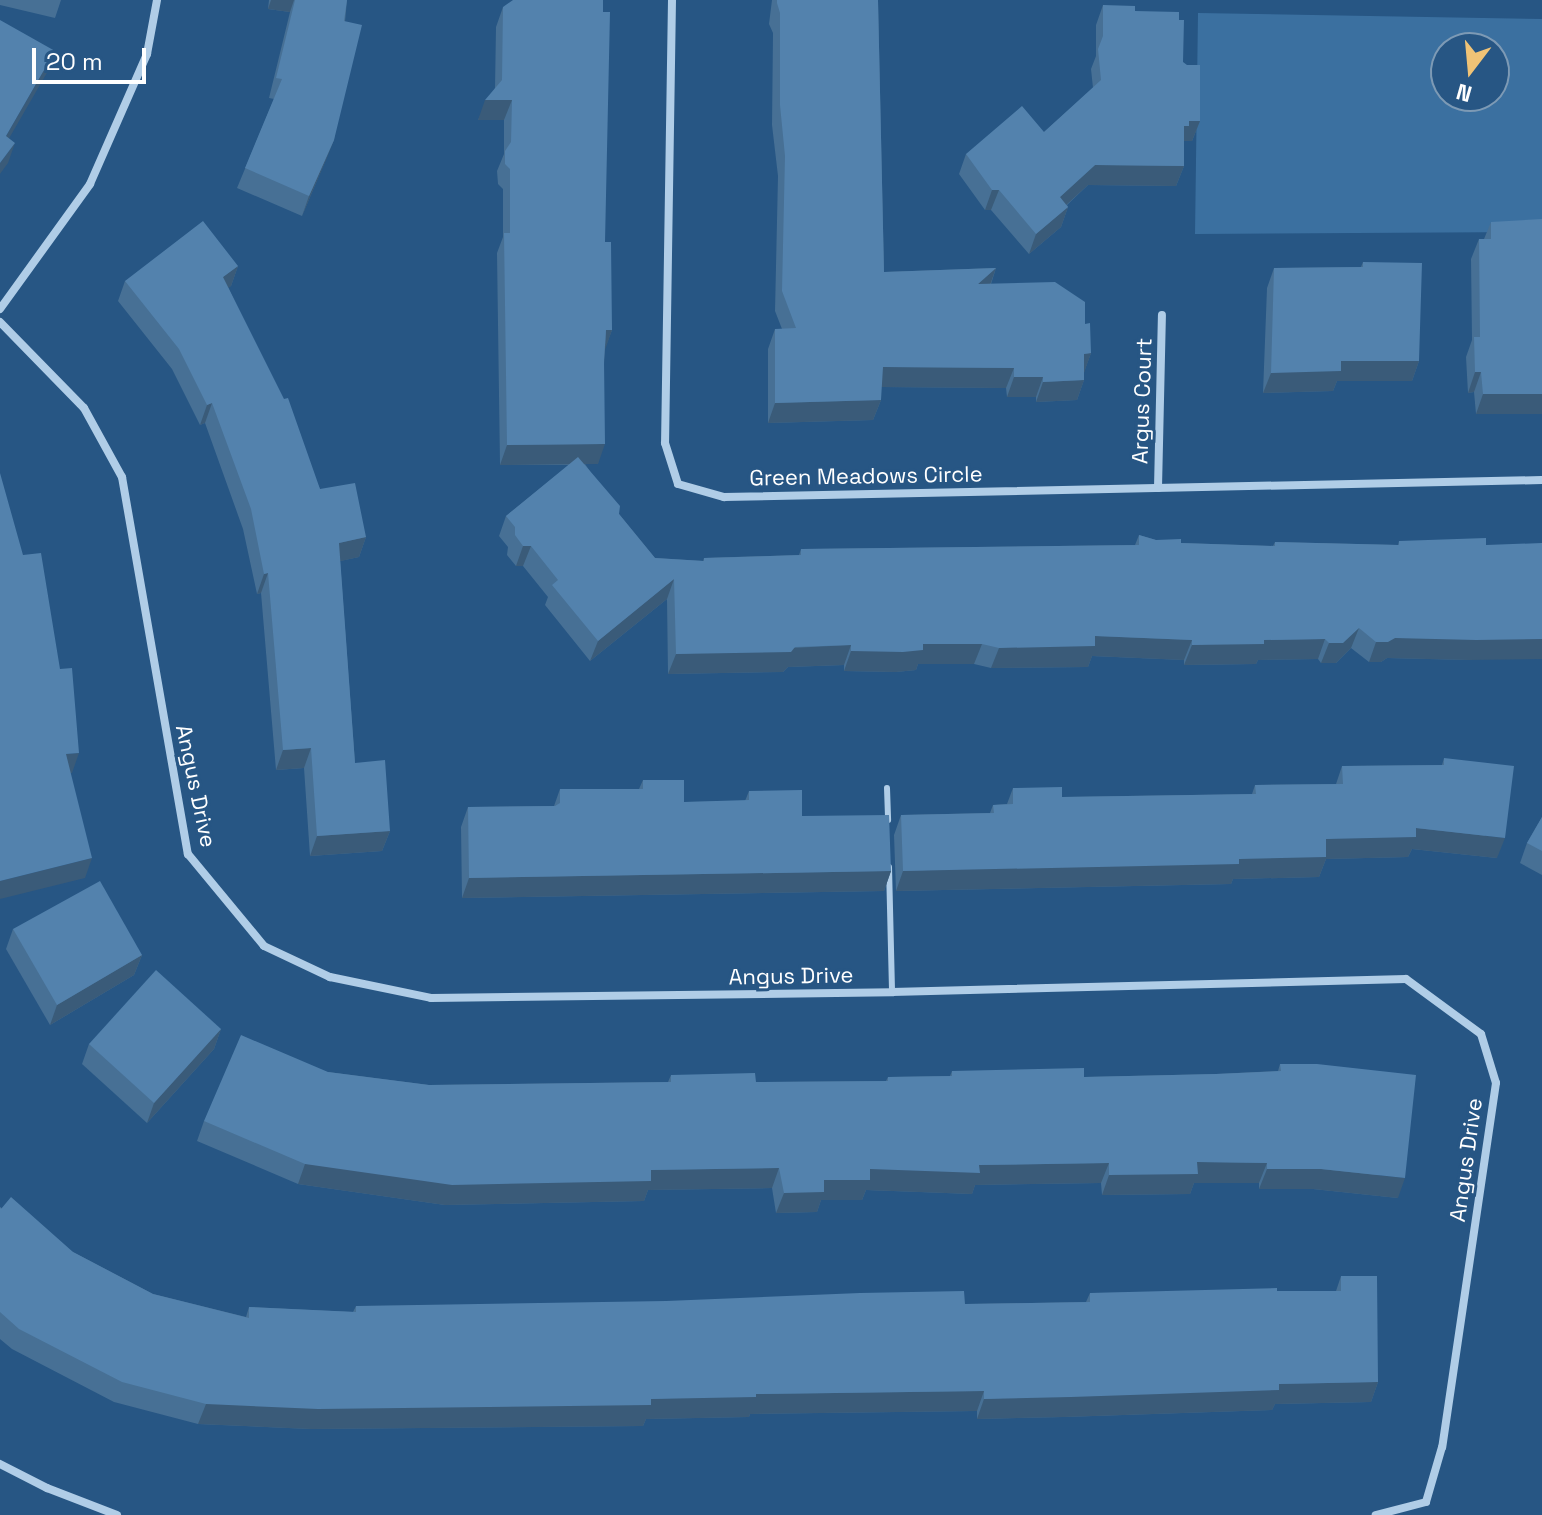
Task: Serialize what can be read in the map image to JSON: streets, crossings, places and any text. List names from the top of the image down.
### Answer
{
  "streets": {
    "street": ["Argus Court", "Green Meadows Circle", "Angus Drive"]
  },
  "crossings": [
    ["Argus Court", "Green Meadows Circle"]
  ],
  "scale_bar": "20 m",
  "north": "bottom"
}
